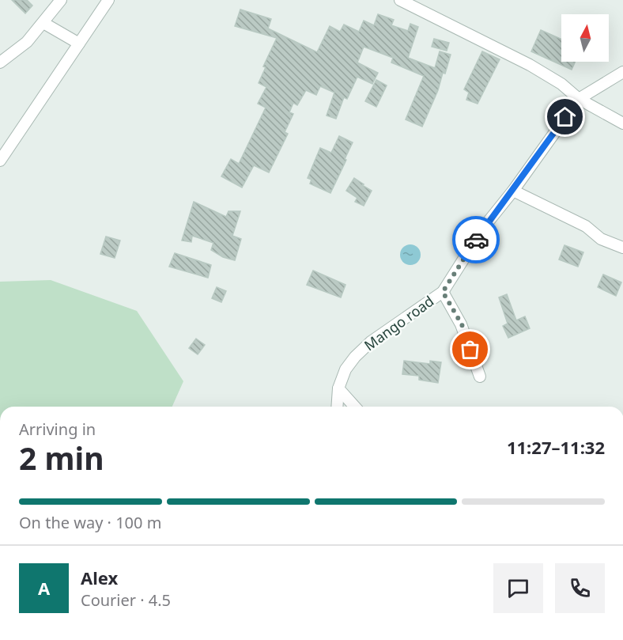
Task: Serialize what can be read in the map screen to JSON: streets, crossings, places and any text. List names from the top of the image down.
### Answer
{
  "streets": {
    "street": ["Mango road"]
  },
  "north": "top",
  "page": {
    "heading": ["2 min", "Arriving in", "11:27–11:32"],
    "panel": ["Alex", "Courier · 4.5"],
    "bar": "On the way · 100 m",
    "round": "A"
  }
}
